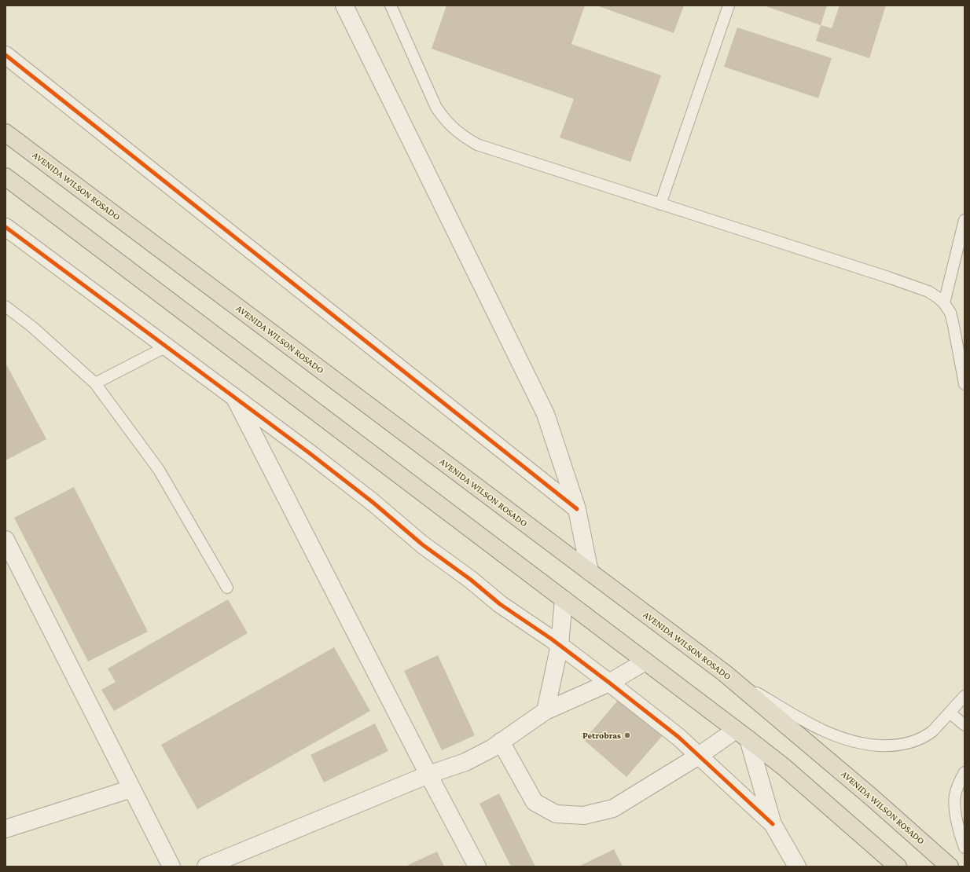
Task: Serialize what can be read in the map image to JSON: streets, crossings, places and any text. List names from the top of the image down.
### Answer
{
  "streets": {
    "highway": ["AVENIDA WILSON ROSADO"]
  },
  "places": ["Petrobras"]
}
